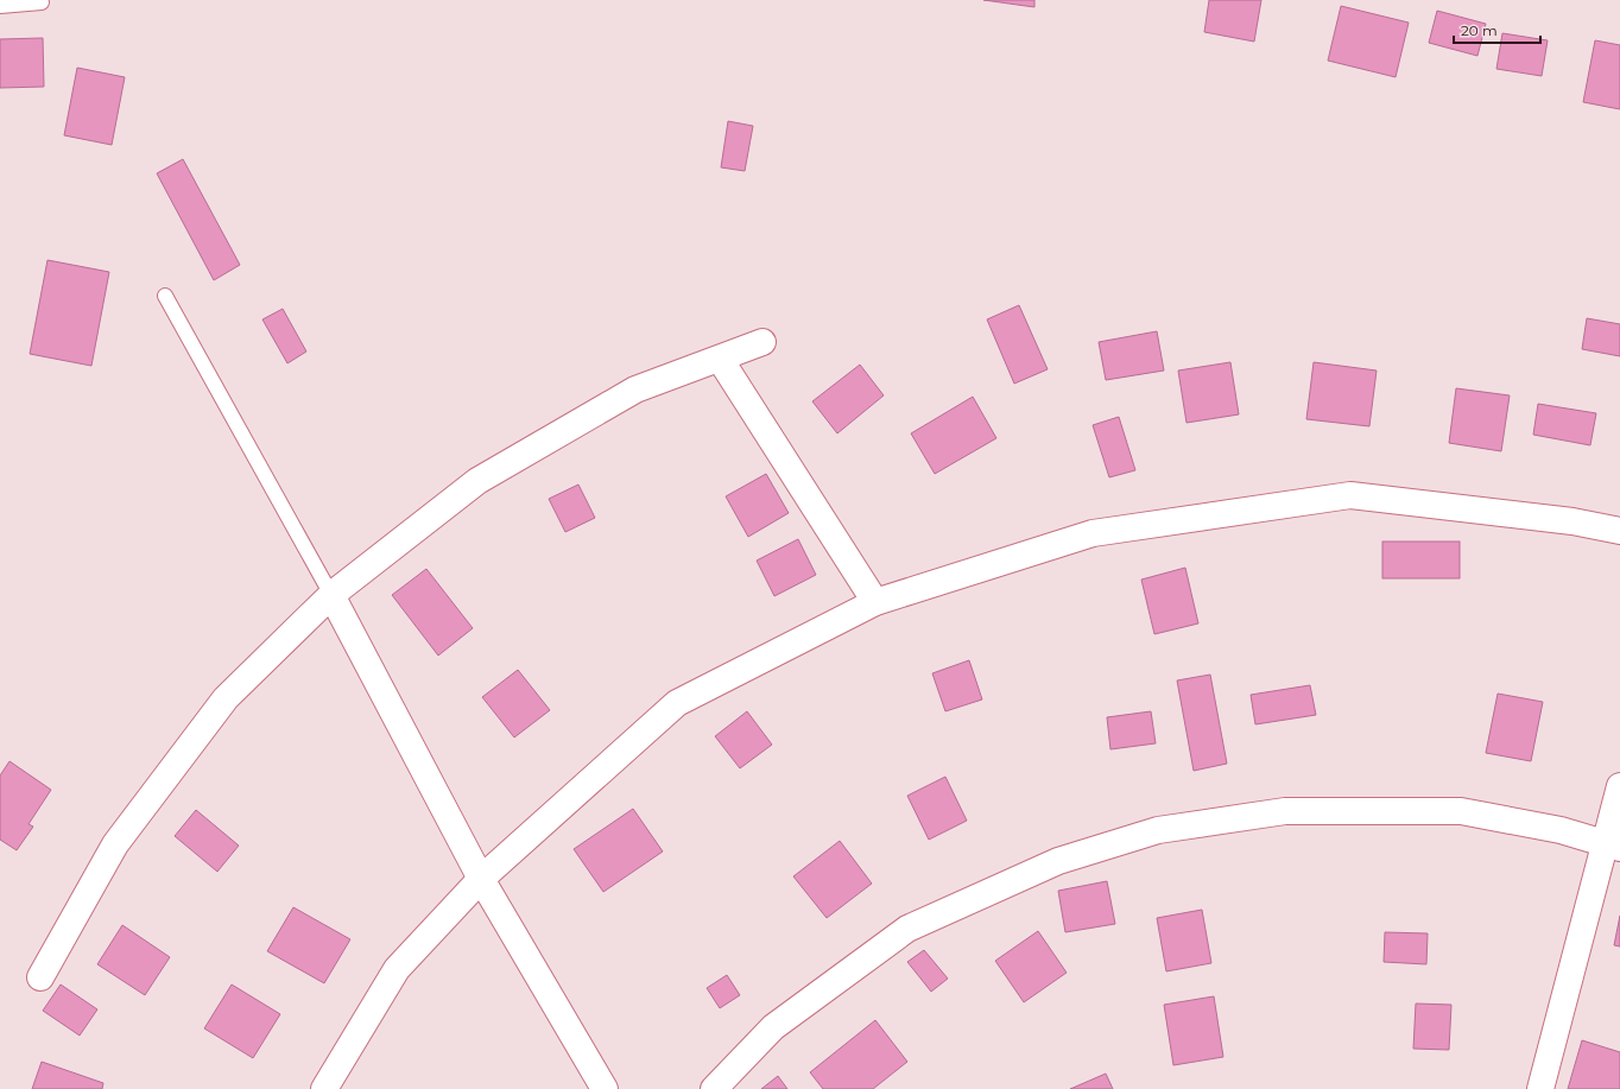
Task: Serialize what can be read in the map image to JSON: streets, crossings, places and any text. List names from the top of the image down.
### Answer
{
  "scale_bar": "20 m"
}
